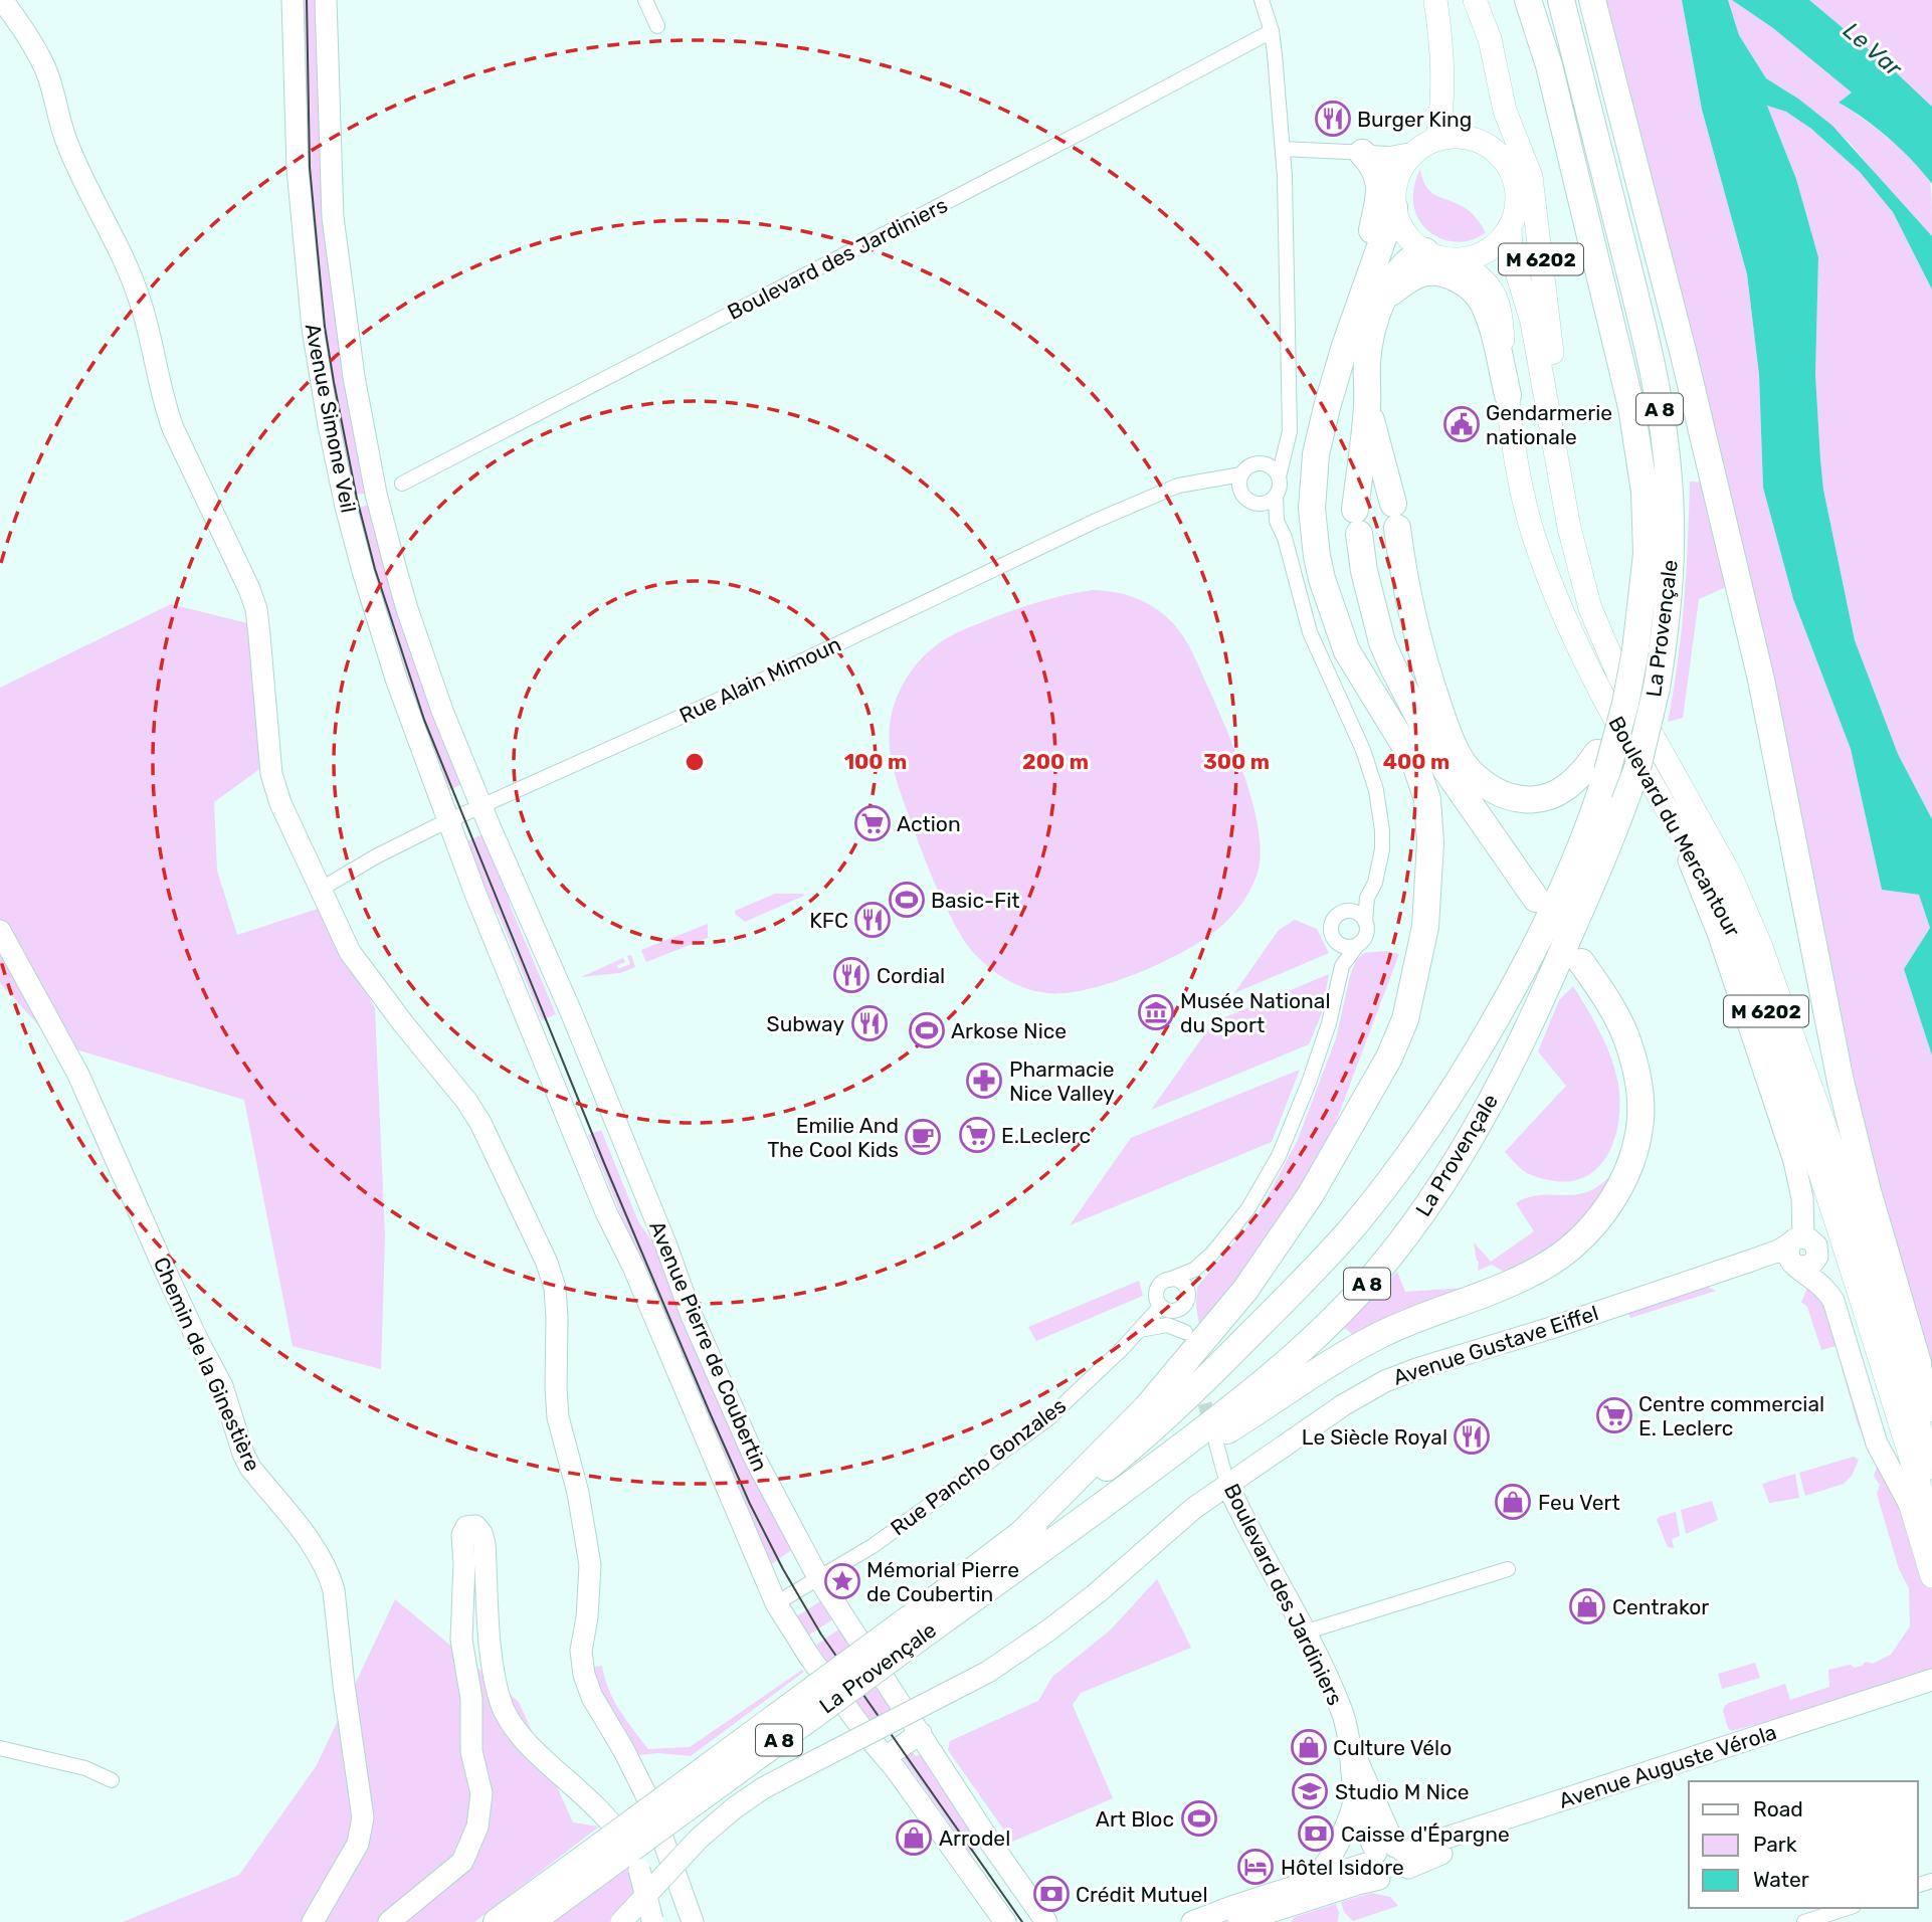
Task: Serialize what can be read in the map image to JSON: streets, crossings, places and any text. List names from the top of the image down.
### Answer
{
  "streets": {
    "highway": ["A 8", "La Provençale"],
    "main road": [
      "Boulevard des Jardiniers",
      "M 6202",
      "Avenue Simone Veil",
      "Boulevard du Mercantour",
      "Avenue Gustave Eiffel",
      "Avenue Pierre de Coubertin",
      "Chemin de la Ginestière",
      "Avenue Auguste Vérola"
    ],
    "street": ["Rue Alain Mimoun", "Rue Pancho Gonzales"]
  },
  "crossings": [
    ["Boulevard des Jardiniers", "Avenue Gustave Eiffel"],
    ["Boulevard des Jardiniers", "Avenue Auguste Vérola"],
    ["M 6202", "Boulevard du Mercantour"],
    ["Avenue Simone Veil", "Rue Alain Mimoun"],
    ["Avenue Simone Veil", "Avenue Pierre de Coubertin"],
    ["Rue Alain Mimoun", "Avenue Pierre de Coubertin"],
    ["Avenue Pierre de Coubertin", "Rue Pancho Gonzales"]
  ],
  "water": ["Le Var"],
  "places": {
    "restaurant": [
      "Burger King",
      "KFC",
      "Cordial",
      "Subway",
      "Le Siècle Royal"
    ],
    "public building": ["Gendarmerie nationale"],
    "supermarket": ["Action", "E.Leclerc", "Centre commercial E. Leclerc"],
    "sports": ["Basic-Fit", "Arkose Nice", "Art Bloc"],
    "museum": ["Musée National du Sport"],
    "pharmacy": ["Pharmacie Nice Valley"],
    "cafe": ["Emilie And The Cool Kids"],
    "shop": [
      "Feu Vert",
      "Centrakor",
      "Culture Vélo",
      "Arrodel"
    ],
    "place": ["Mémorial Pierre de Coubertin"],
    "school or university": ["Studio M Nice"],
    "bank": ["Caisse d'Épargne", "Crédit Mutuel"],
    "hotel": ["Hôtel Isidore"]
  },
  "legend": ["Road", "Park", "Water"],
  "rings": [
    "100 m",
    "200 m",
    "300 m",
    "400 m"
  ]
}
